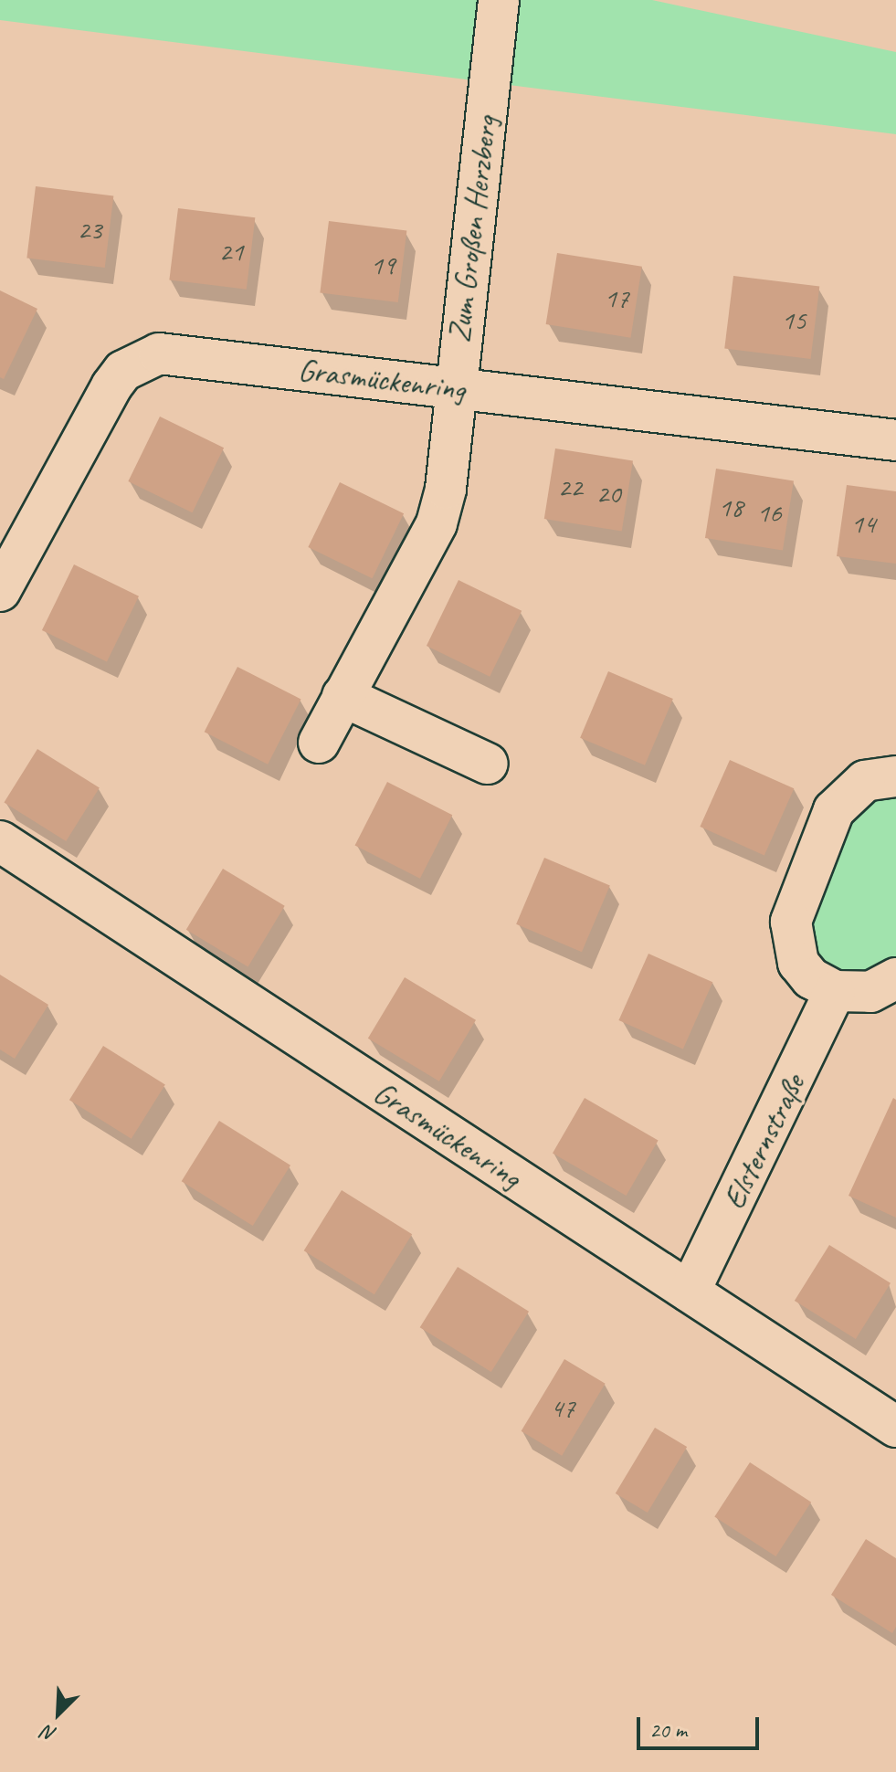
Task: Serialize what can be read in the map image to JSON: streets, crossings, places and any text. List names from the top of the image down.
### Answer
{
  "streets": {
    "street": ["Zum Großen Herzberg", "Grasmückenring", "Elsternstraße"]
  },
  "crossings": [
    ["Zum Großen Herzberg", "Grasmückenring"],
    ["Grasmückenring", "Elsternstraße"]
  ],
  "house_numbers": [
    "23",
    "21",
    "19",
    "17",
    "15",
    "22",
    "20",
    "18",
    "16",
    "14",
    "47"
  ],
  "scale_bar": "20 m",
  "north": "bottom left"
}
